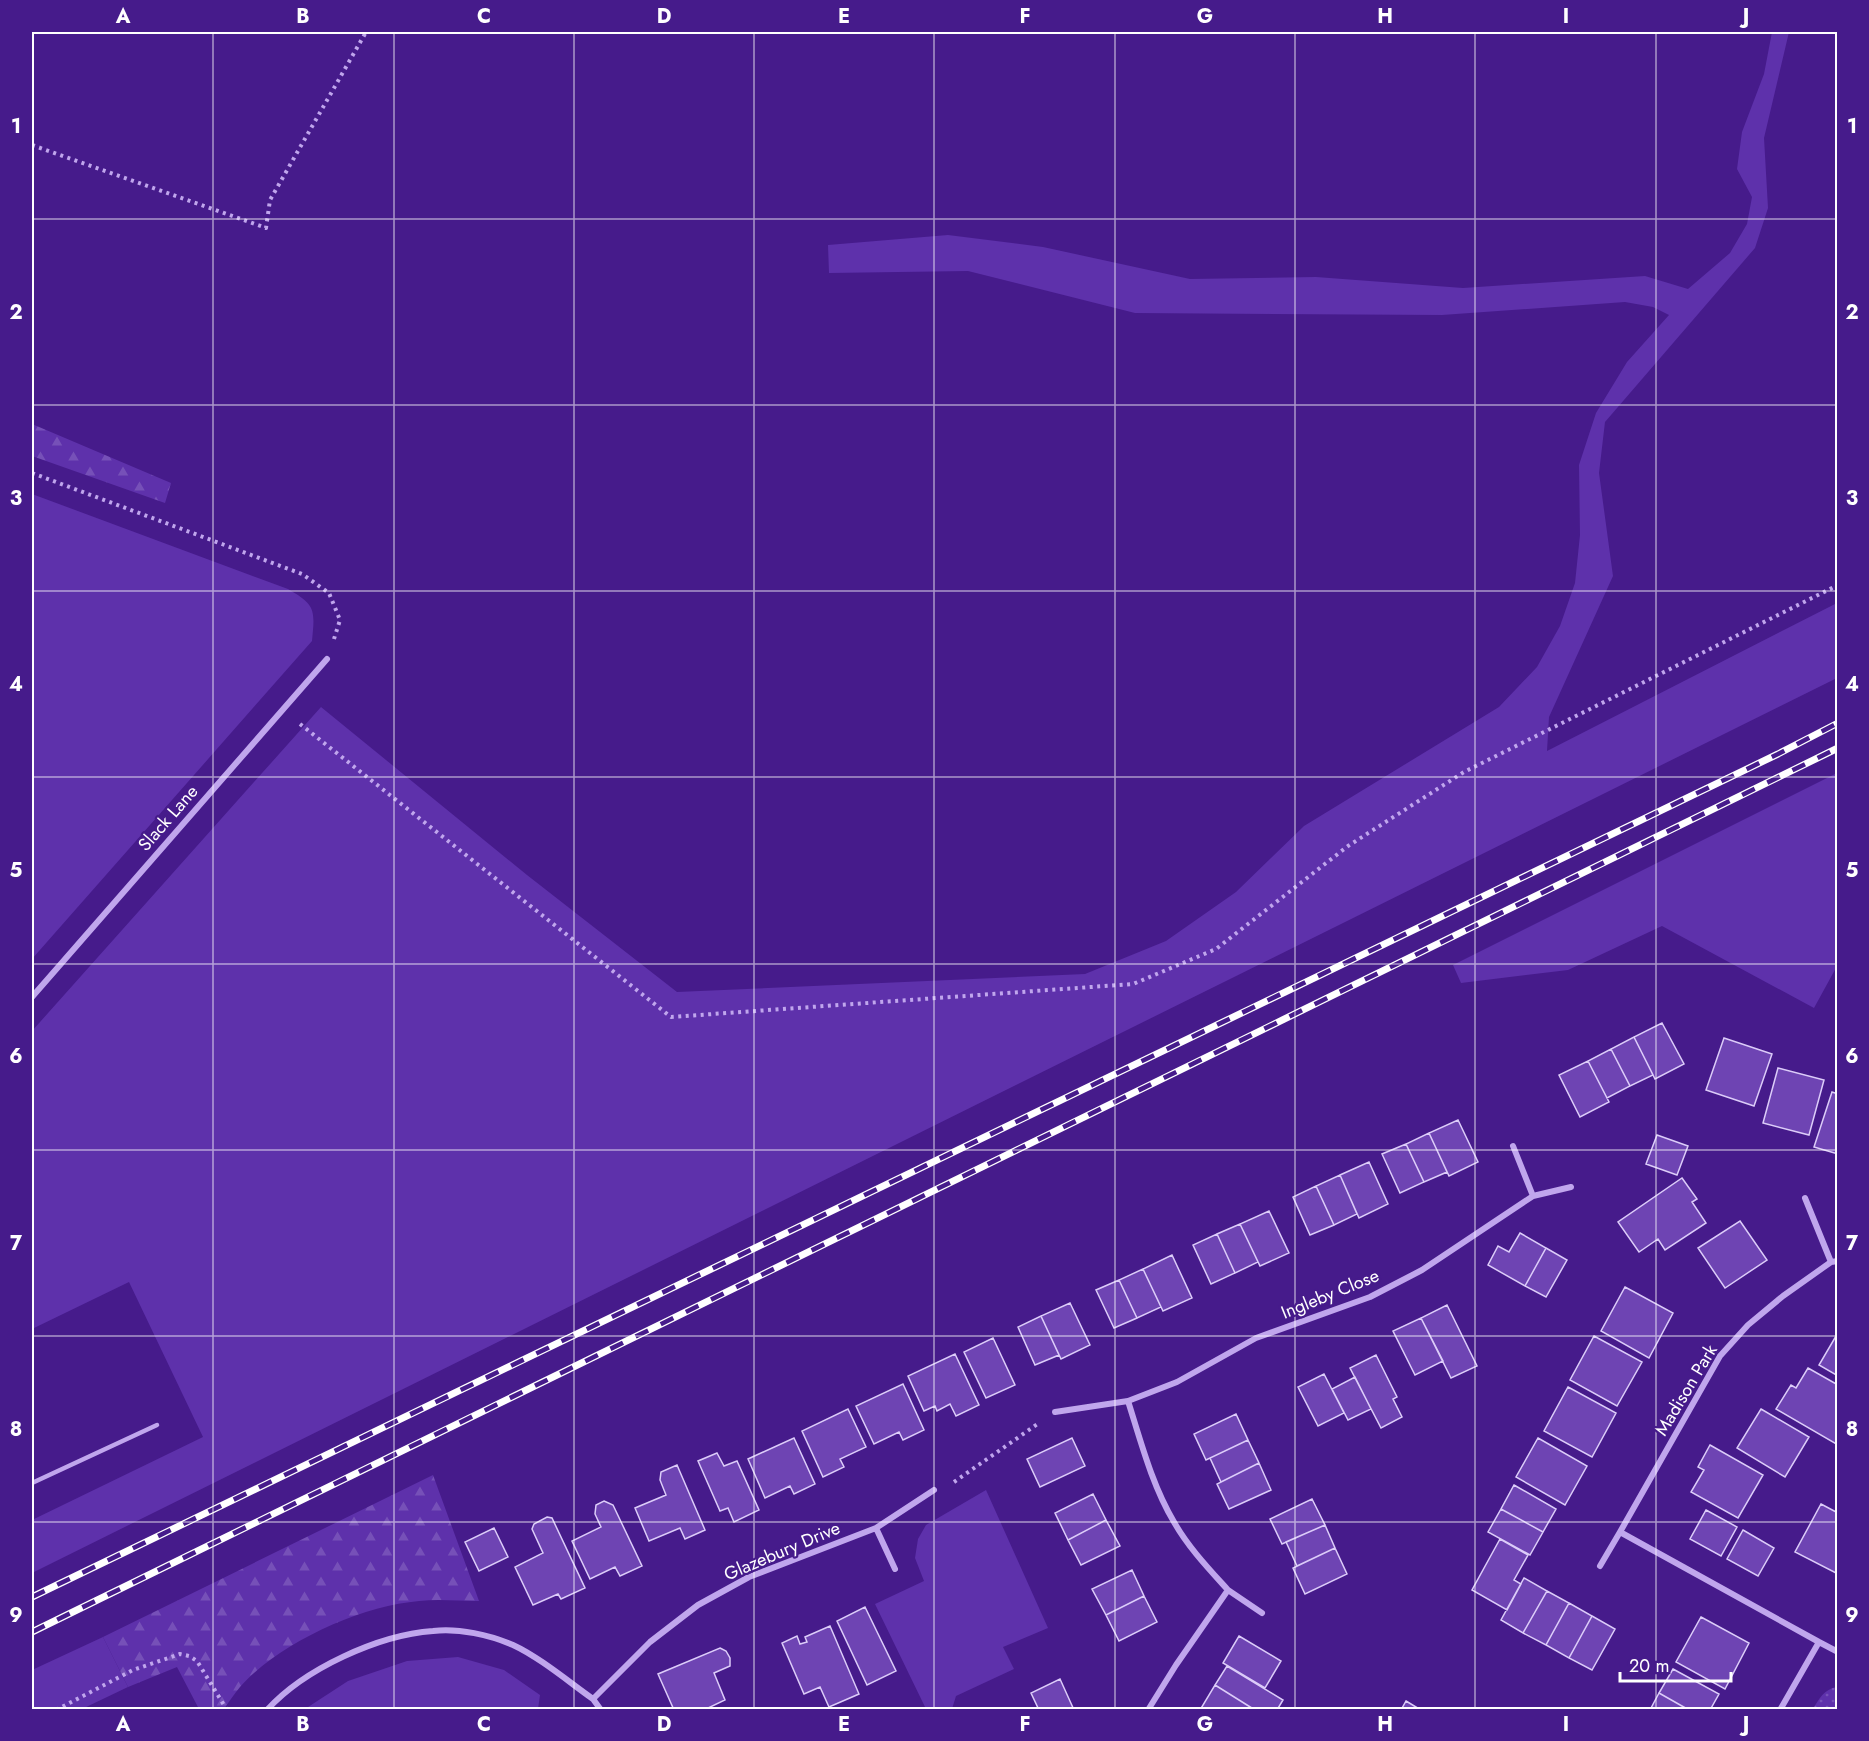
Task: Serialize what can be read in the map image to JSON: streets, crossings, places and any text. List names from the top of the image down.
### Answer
{
  "streets": {
    "street": [
      "Slack Lane",
      "Ingleby Close",
      "Madison Park",
      "Glazebury Drive"
    ]
  },
  "scale_bar": "20 m",
  "grid": {
    "columns": [
      "A",
      "B",
      "C",
      "D",
      "E",
      "F",
      "G",
      "H",
      "I",
      "J"
    ],
    "rows": [
      "1",
      "2",
      "3",
      "4",
      "5",
      "6",
      "7",
      "8",
      "9"
    ]
  }
}
